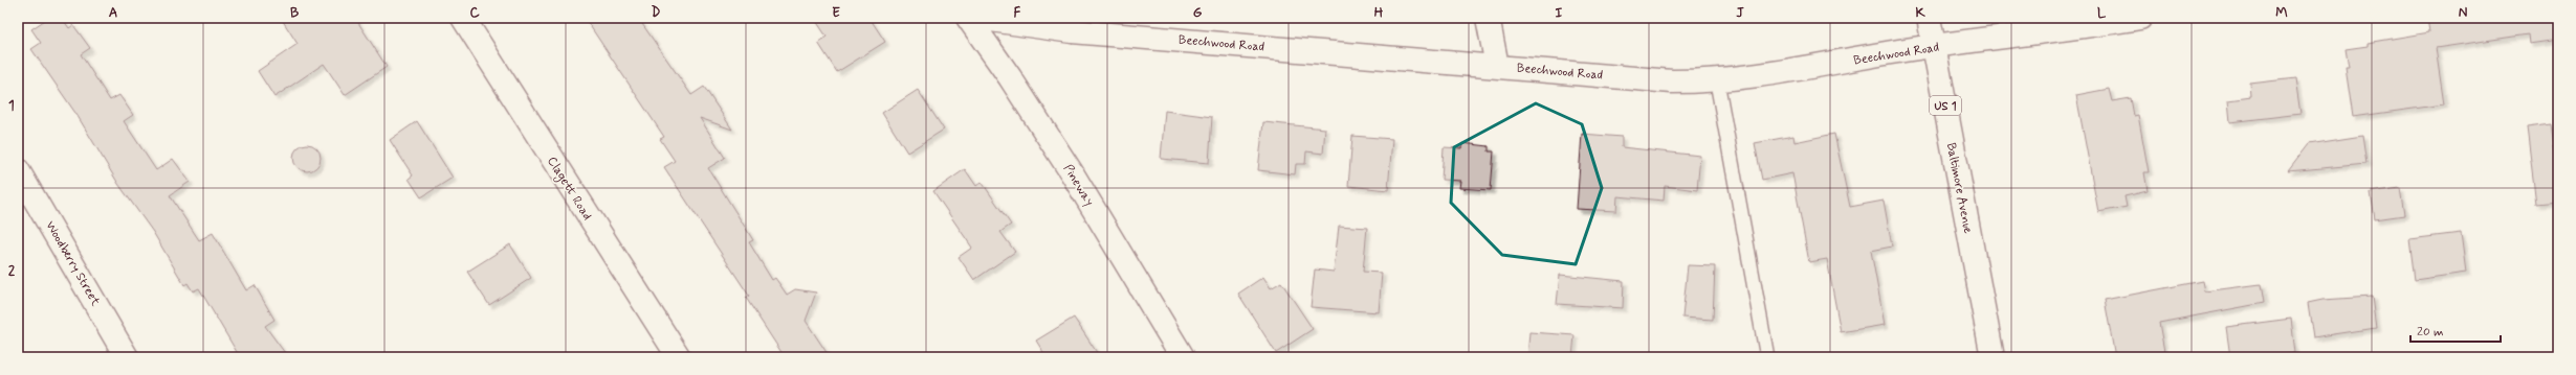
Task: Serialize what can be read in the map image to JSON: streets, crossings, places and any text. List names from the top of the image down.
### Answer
{
  "streets": {
    "street": [
      "Beechwood Road",
      "US 1",
      "Pineway",
      "Clagett Road",
      "Baltimore Avenue",
      "Woodberry Street"
    ]
  },
  "crossings": [
    ["Beechwood Road", "Baltimore Avenue"]
  ],
  "scale_bar": "20 m",
  "grid": {
    "columns": [
      "A",
      "B",
      "C",
      "D",
      "E",
      "F",
      "G",
      "H",
      "I",
      "J",
      "K",
      "L",
      "M",
      "N"
    ],
    "rows": ["1", "2"]
  }
}
